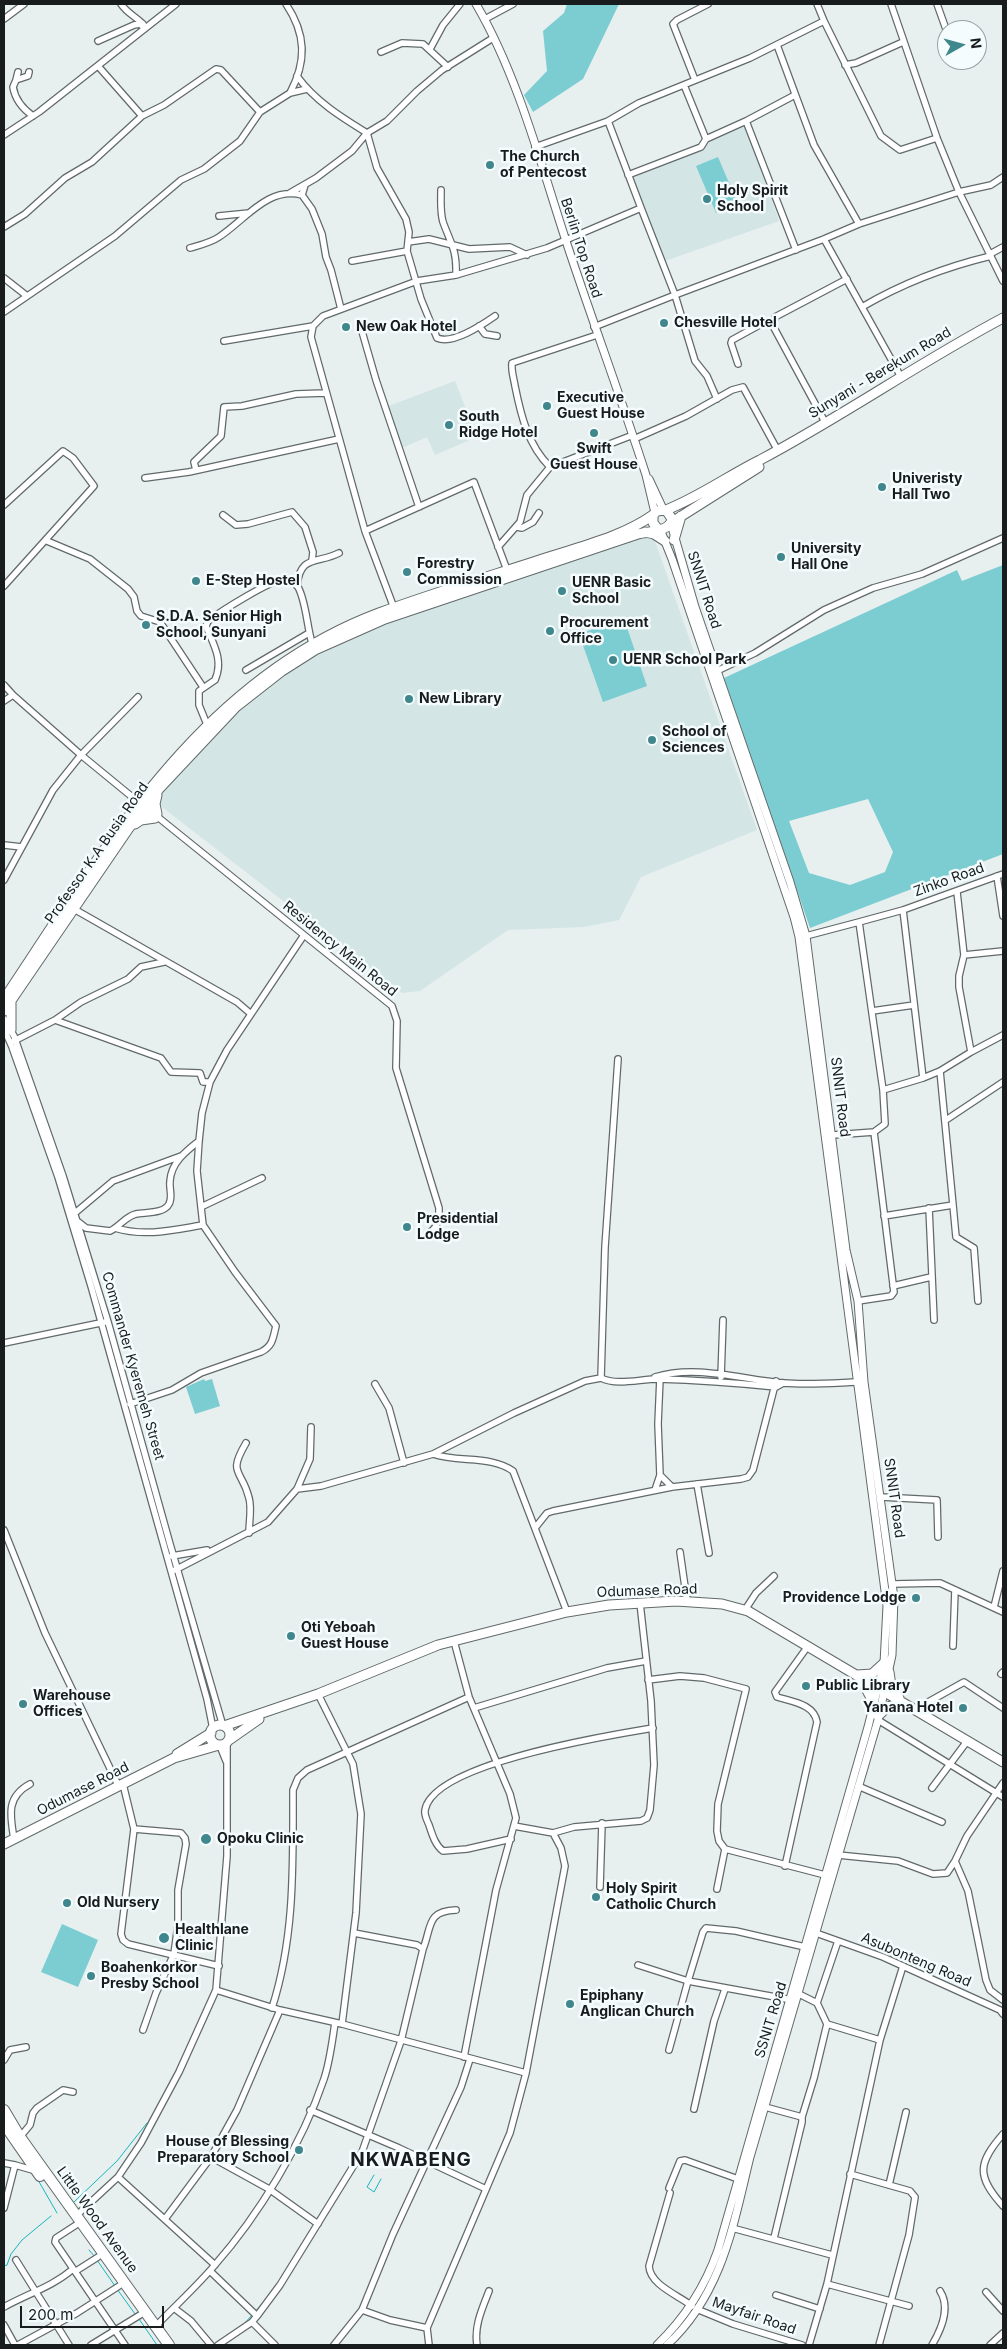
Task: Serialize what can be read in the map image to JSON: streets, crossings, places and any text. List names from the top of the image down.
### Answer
{
  "streets": {
    "highway": ["Little Wood Avenue"],
    "main road": ["Sunyani - Berekum Road", "Professor K.A Busia Road", "Odumase Road"],
    "street": [
      "Berlin Top Road",
      "SNNIT Road",
      "Zinko Road",
      "Residency Main Road",
      "Commander Kyeremeh Street",
      "Asubonteng Road",
      "SSNIT Road",
      "Mayfair Road"
    ]
  },
  "crossings": [
    ["Berlin Top Road", "Sunyani - Berekum Road"],
    ["Berlin Top Road", "SNNIT Road"],
    ["Berlin Top Road", "Professor K.A Busia Road"],
    ["Sunyani - Berekum Road", "SNNIT Road"],
    ["Sunyani - Berekum Road", "Professor K.A Busia Road"],
    ["SNNIT Road", "Professor K.A Busia Road"],
    ["SNNIT Road", "Zinko Road"],
    ["SNNIT Road", "Odumase Road"],
    ["SNNIT Road", "SSNIT Road"],
    ["Professor K.A Busia Road", "Residency Main Road"],
    ["Commander Kyeremeh Street", "Odumase Road"],
    ["Odumase Road", "SSNIT Road"],
    ["Asubonteng Road", "SSNIT Road"],
    ["SSNIT Road", "Mayfair Road"]
  ],
  "districts": ["NKWABENG"],
  "places": [
    "The Church of Pentecost",
    "Holy Spirit School",
    "Chesville Hotel",
    "New Oak Hotel",
    "Executive Guest House",
    "South Ridge Hotel",
    "Swift Guest House",
    "Univeristy Hall Two",
    "University Hall One",
    "Forestry Commission",
    "E-Step Hostel",
    "UENR Basic School",
    "S.D.A. Senior High School, Sunyani",
    "Procurement Office",
    "UENR School Park",
    "New Library",
    "School of Sciences",
    "Presidential Lodge",
    "Providence Lodge",
    "Oti Yeboah Guest House",
    "Public Library",
    "Warehouse Offices",
    "Yanana Hotel",
    "Opoku Clinic",
    "Holy Spirit Catholic Church",
    "Old Nursery",
    "Healthlane Clinic",
    "Boahenkorkor Presby School",
    "Epiphany Anglican Church",
    "House of Blessing Preparatory School"
  ],
  "scale_bar": "200 m",
  "north": "right"
}
